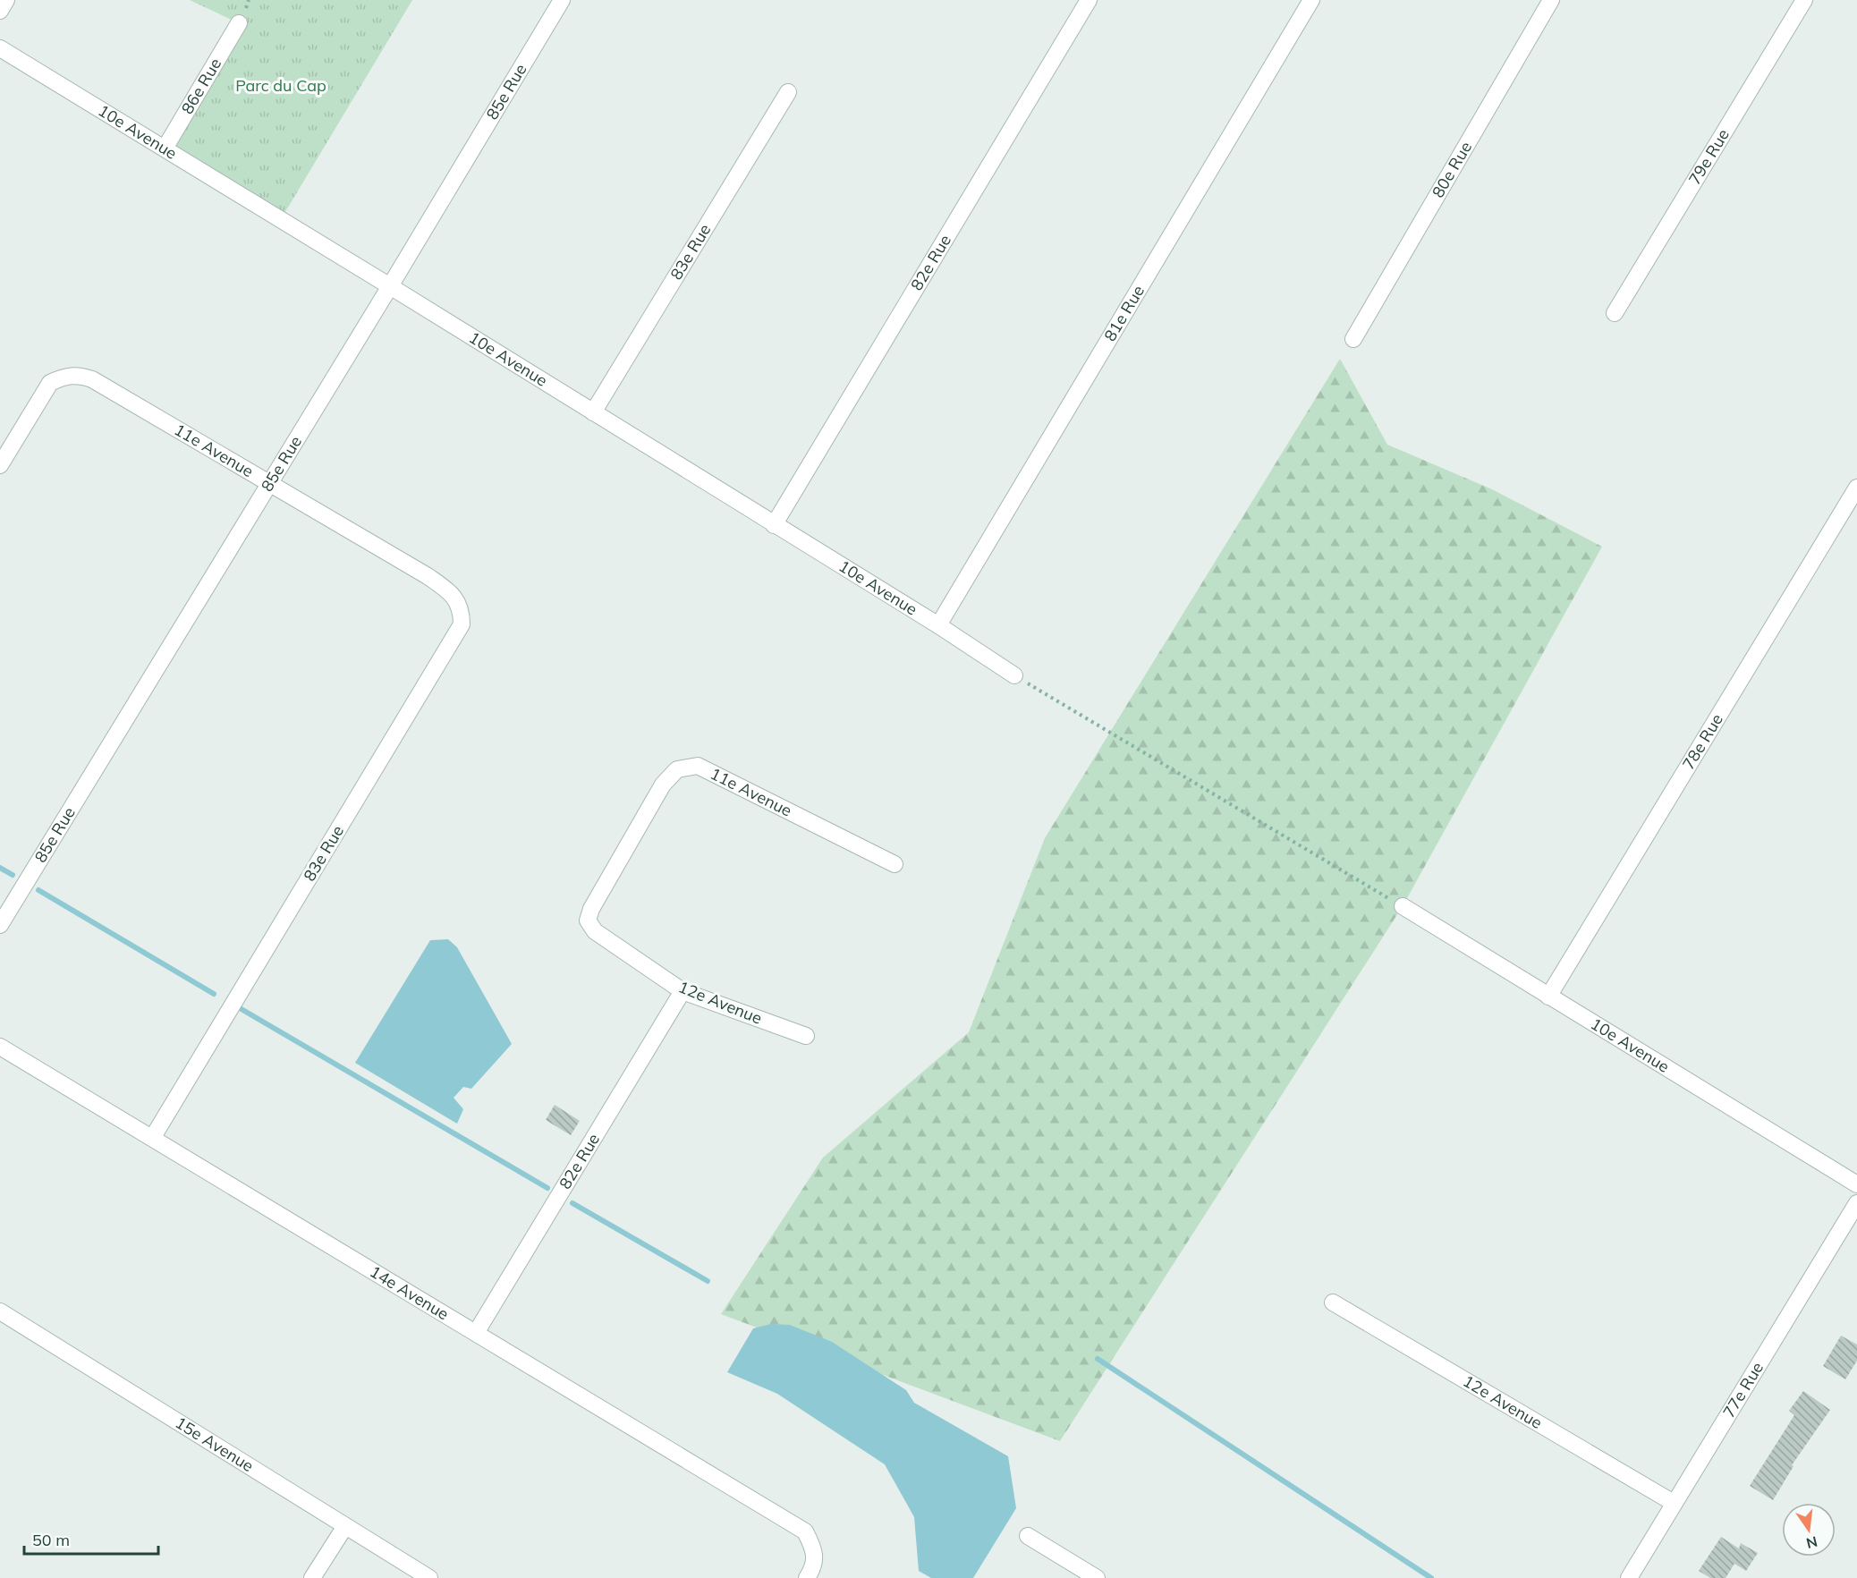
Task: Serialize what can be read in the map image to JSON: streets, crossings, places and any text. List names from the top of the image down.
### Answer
{
  "streets": {
    "street": [
      "86e Rue",
      "85e Rue",
      "10e Avenue",
      "79e Rue",
      "80e Rue",
      "83e Rue",
      "82e Rue",
      "81e Rue",
      "11e Avenue",
      "78e Rue",
      "12e Avenue",
      "14e Avenue",
      "77e Rue",
      "15e Avenue"
    ]
  },
  "crossings": [
    ["86e Rue", "10e Avenue"],
    ["85e Rue", "10e Avenue"],
    ["85e Rue", "11e Avenue"],
    ["10e Avenue", "83e Rue"],
    ["10e Avenue", "82e Rue"],
    ["10e Avenue", "81e Rue"],
    ["10e Avenue", "78e Rue"],
    ["83e Rue", "11e Avenue"],
    ["83e Rue", "14e Avenue"],
    ["82e Rue", "12e Avenue"],
    ["82e Rue", "14e Avenue"],
    ["11e Avenue", "12e Avenue"],
    ["12e Avenue", "77e Rue"]
  ],
  "parks": ["Parc du Cap"],
  "scale_bar": "50 m",
  "north": "bottom"
}
